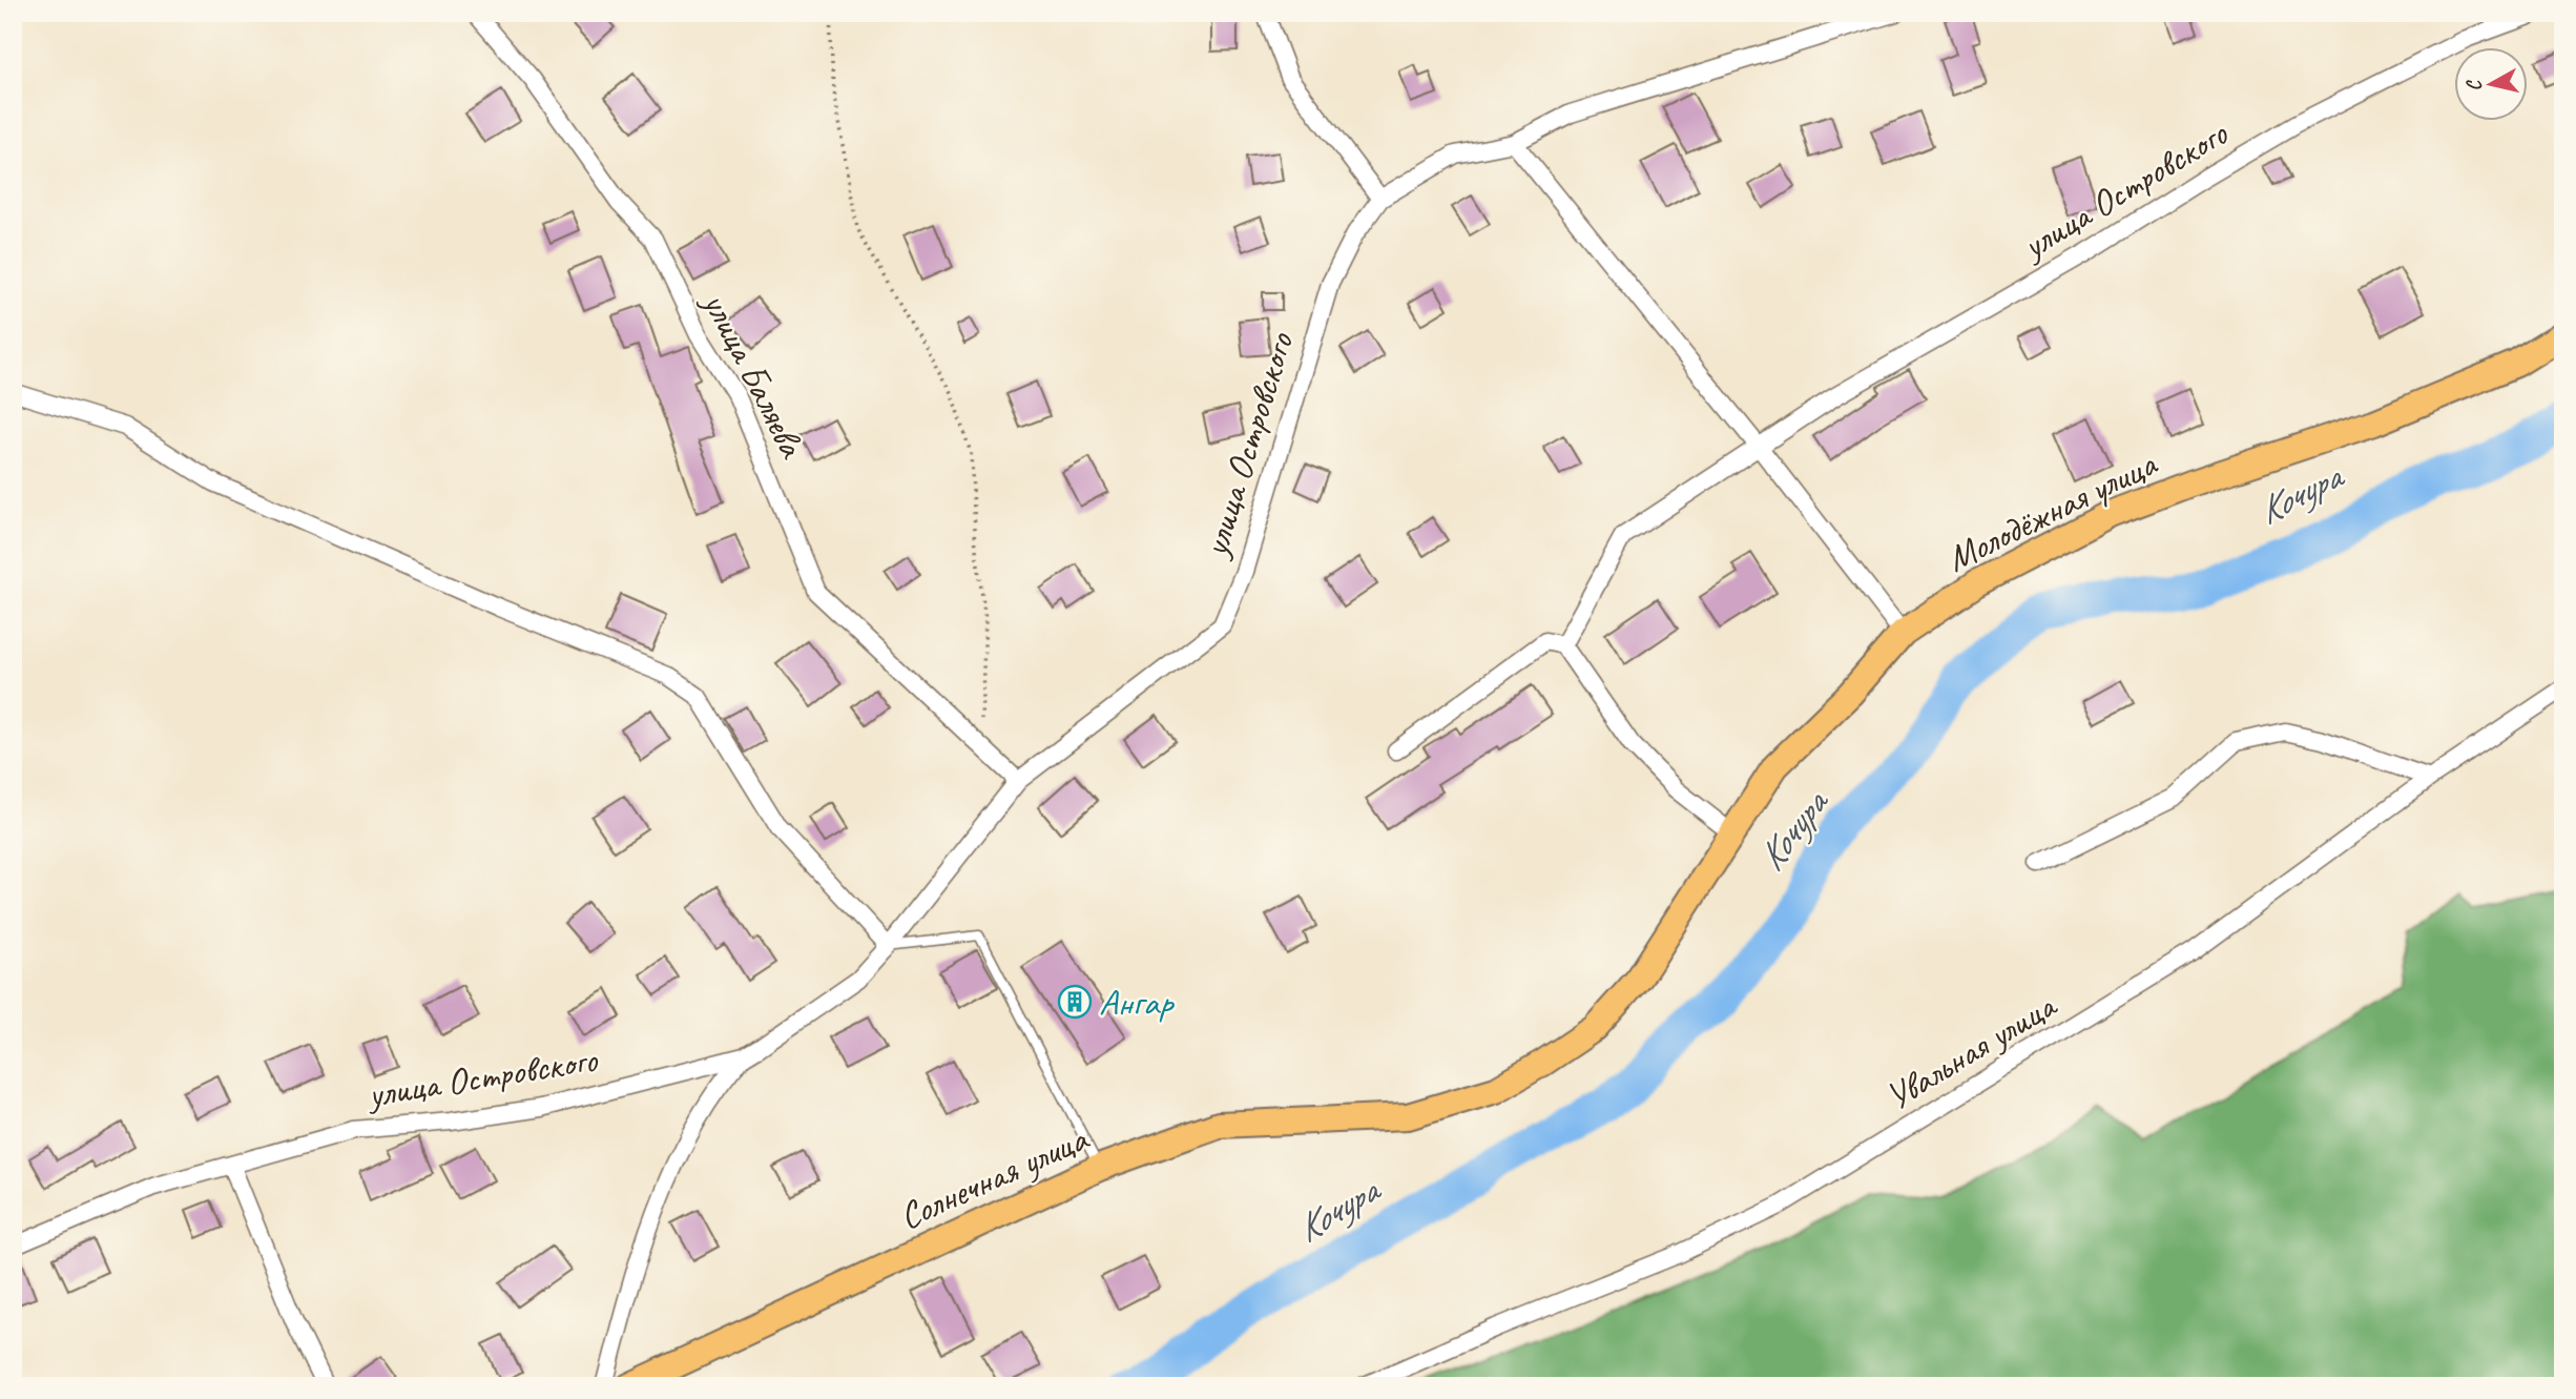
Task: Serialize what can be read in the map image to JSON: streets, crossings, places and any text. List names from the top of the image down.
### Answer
{
  "streets": {
    "main road": ["Молодёжная улица", "Солнечная улица"],
    "street": ["улица Островского", "улица Баляева", "Увальная улица"]
  },
  "crossings": [
    ["улица Островского", "улица Баляева"],
    ["Молодёжная улица", "Солнечная улица"]
  ],
  "water": ["Кочура"],
  "places": {
    "building": ["Ангар"]
  },
  "north": "left"
}
